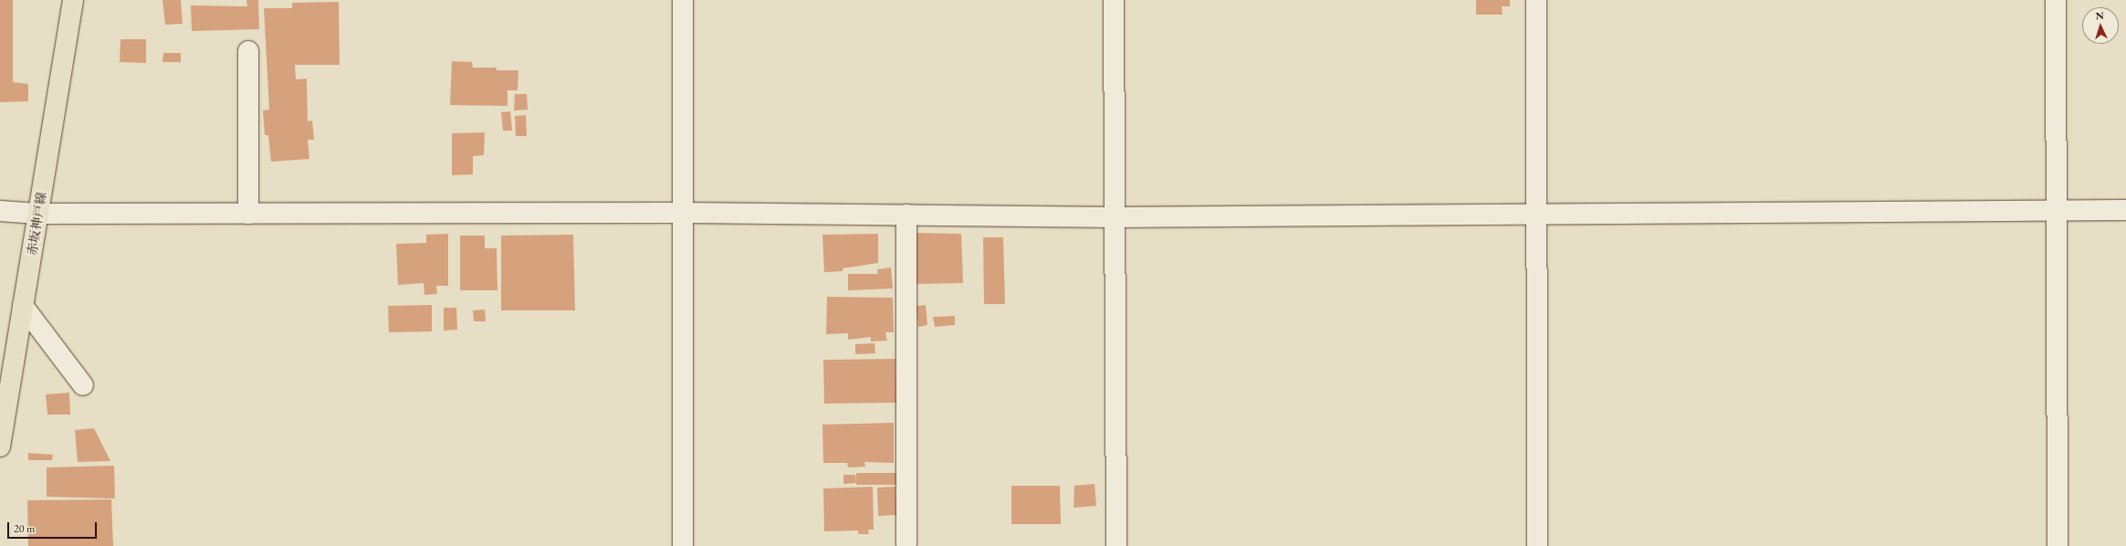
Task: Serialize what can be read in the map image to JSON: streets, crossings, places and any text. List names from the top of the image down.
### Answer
{
  "streets": {
    "main road": ["赤坂神戸線"]
  },
  "scale_bar": "20 m",
  "north": "top"
}
